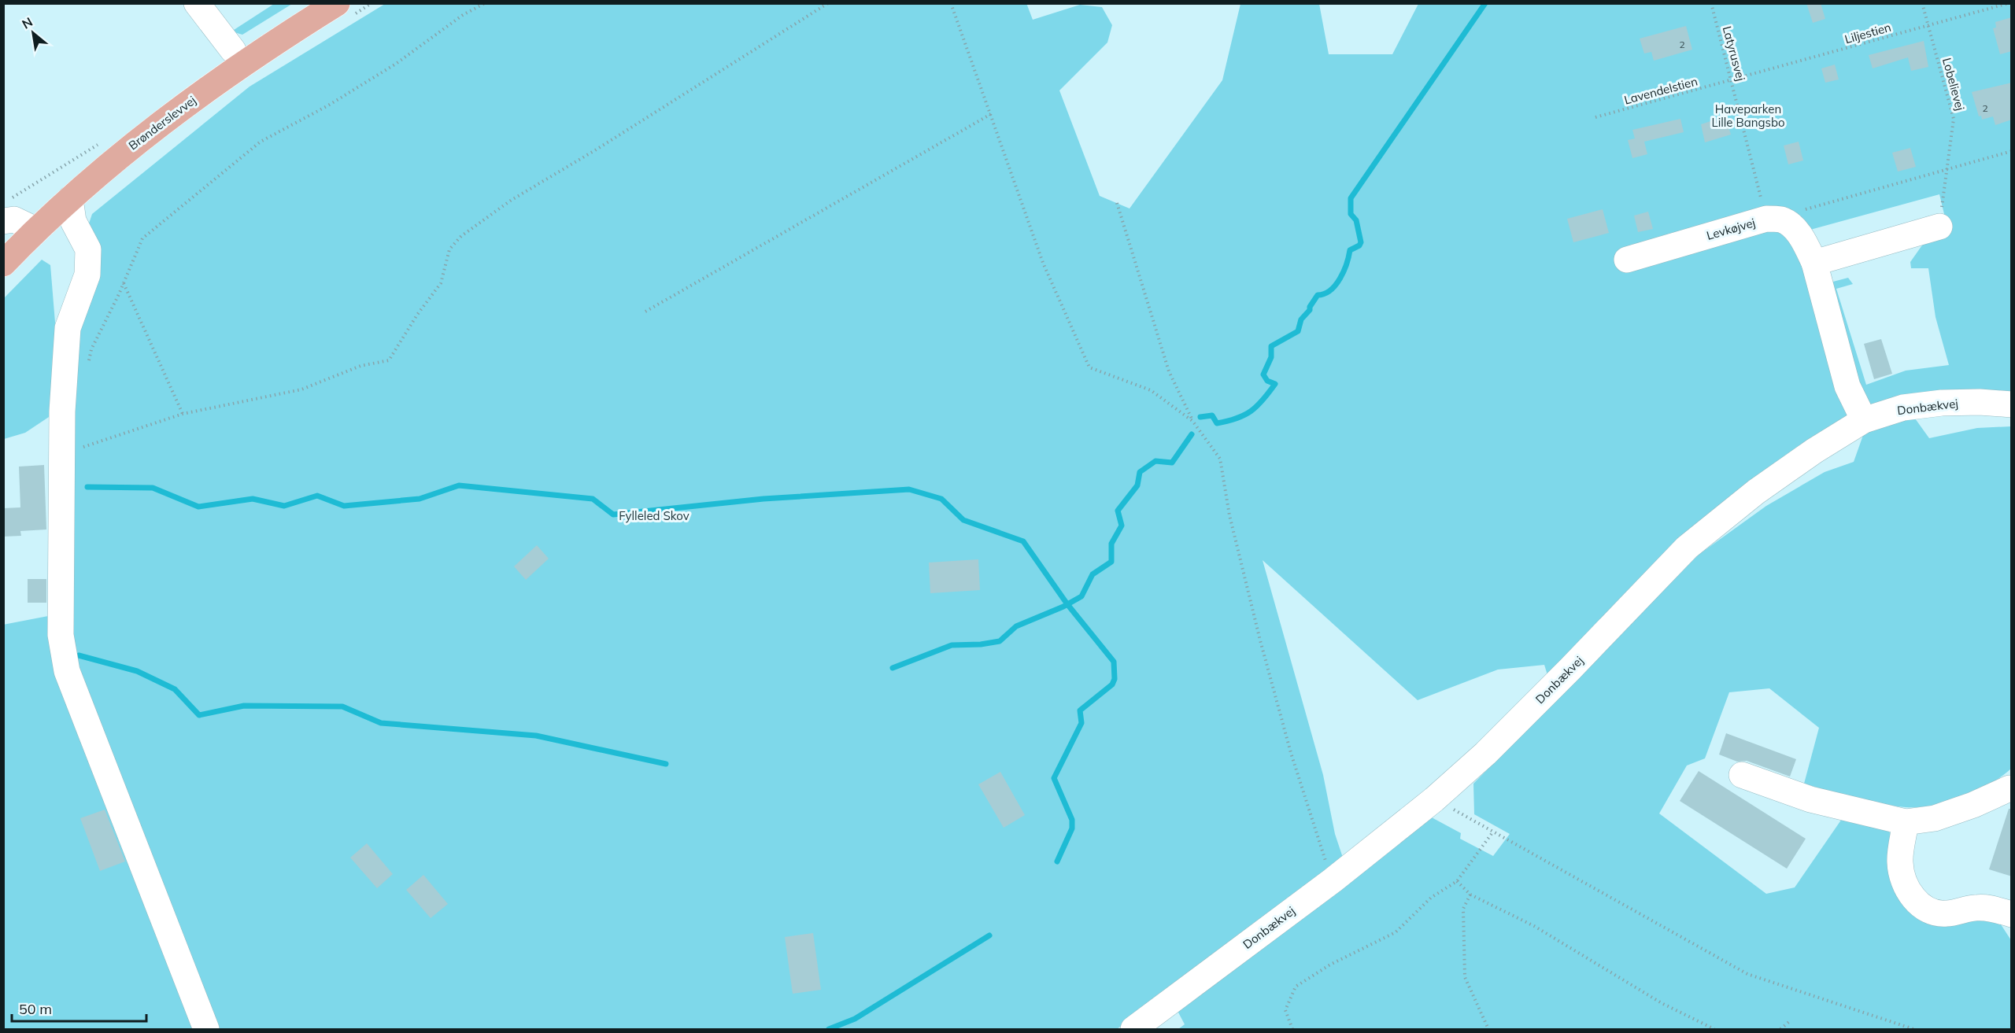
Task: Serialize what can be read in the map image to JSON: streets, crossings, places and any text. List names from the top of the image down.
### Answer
{
  "streets": {
    "main road": ["Brønderslevvej"],
    "street": ["Levkøjvej", "Donbækvej"],
    "path": [
      "Liljestien",
      "Latyrusvej",
      "Lobelievej",
      "Lavendelstien"
    ]
  },
  "crossings": [
    ["Liljestien", "Latyrusvej"],
    ["Liljestien", "Lobelievej"],
    ["Liljestien", "Lavendelstien"],
    ["Latyrusvej", "Lavendelstien"],
    ["Latyrusvej", "Levkøjvej"]
  ],
  "parks": ["Haveparken Lille Bangsbo", "Fylleled Skov"],
  "house_numbers": ["2", "2"],
  "scale_bar": "50 m",
  "north": "top left"
}
